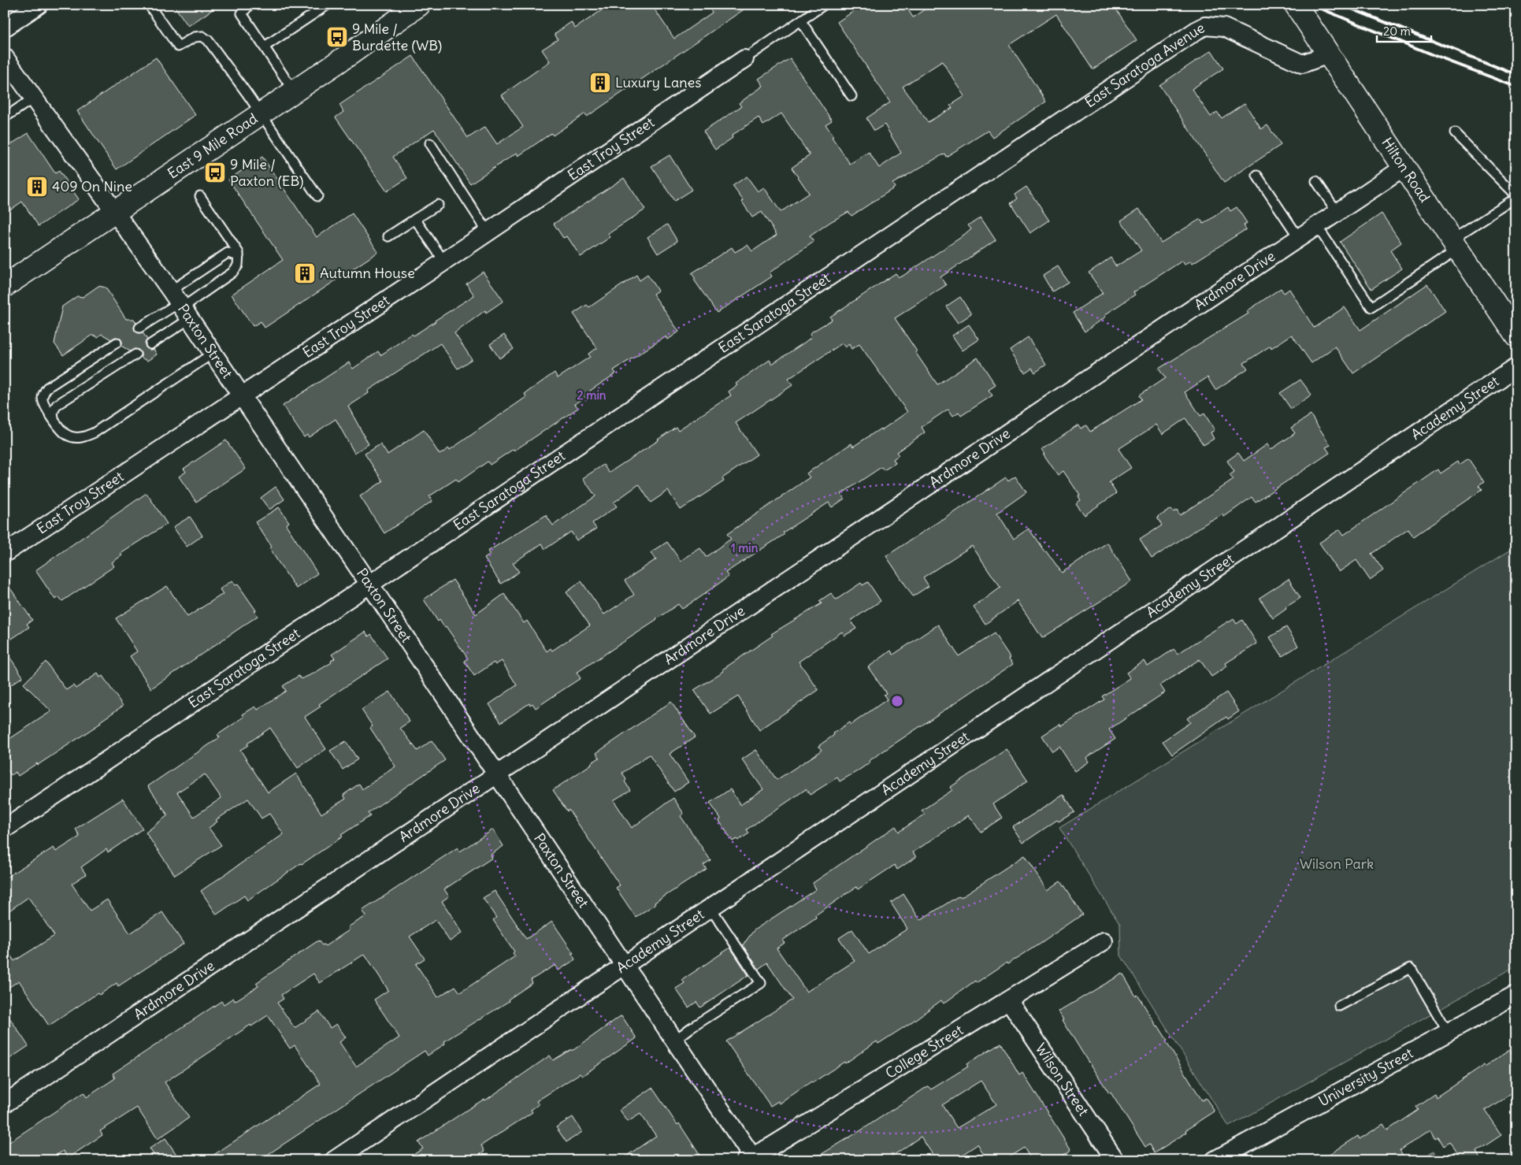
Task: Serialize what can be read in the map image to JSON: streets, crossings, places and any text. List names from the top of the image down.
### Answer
{
  "streets": {
    "main road": ["East 9 Mile Road", "Hilton Road"],
    "street": [
      "East Saratoga Avenue",
      "East Troy Street",
      "Ardmore Drive",
      "East Saratoga Street",
      "Paxton Street",
      "Academy Street",
      "College Street",
      "University Street",
      "Wilson Street"
    ]
  },
  "crossings": [
    ["East Saratoga Avenue", "Hilton Road"],
    ["East Saratoga Avenue", "East Saratoga Street"],
    ["East 9 Mile Road", "Paxton Street"],
    ["East Troy Street", "Paxton Street"],
    ["Hilton Road", "Ardmore Drive"],
    ["Ardmore Drive", "Paxton Street"],
    ["East Saratoga Street", "Paxton Street"],
    ["Paxton Street", "Academy Street"],
    ["Paxton Street", "College Street"],
    ["College Street", "Wilson Street"]
  ],
  "parks": ["Wilson Park"],
  "places": {
    "bus stop": ["9 Mile / Burdette (WB)", "9 Mile / Paxton (EB)"],
    "building": ["Luxury Lanes", "409 On Nine", "Autumn House"]
  },
  "scale_bar": "20 m",
  "rings": ["2 min", "1 min"]
}
